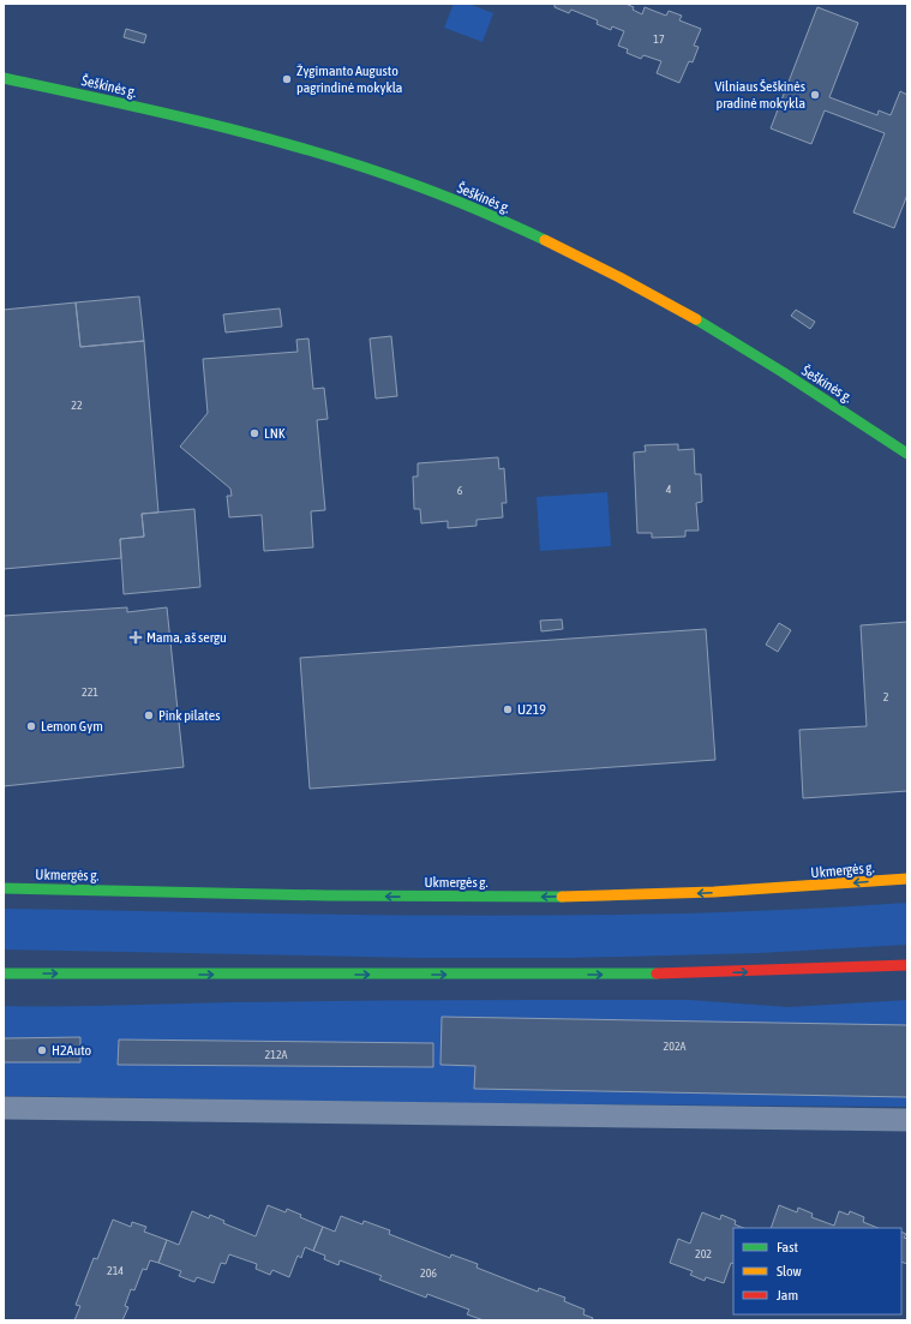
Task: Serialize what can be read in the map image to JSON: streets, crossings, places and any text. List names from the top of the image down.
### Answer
{
  "streets": {
    "main road": ["Šeškinės g.", "Ukmergės g."]
  },
  "places": {
    "other": [
      "Žygimanto Augusto pagrindinė mokykla",
      "Vilniaus Šeškinės pradinė mokykla",
      "LNK",
      "U219",
      "Pink pilates",
      "Lemon Gym",
      "H2Auto"
    ],
    "health": ["Mama, aš sergu"]
  },
  "house_numbers": [
    "17",
    "22",
    "4",
    "6",
    "221",
    "2",
    "202A",
    "212A",
    "202",
    "214",
    "206"
  ],
  "legend": ["Fast", "Slow", "Jam"]
}
